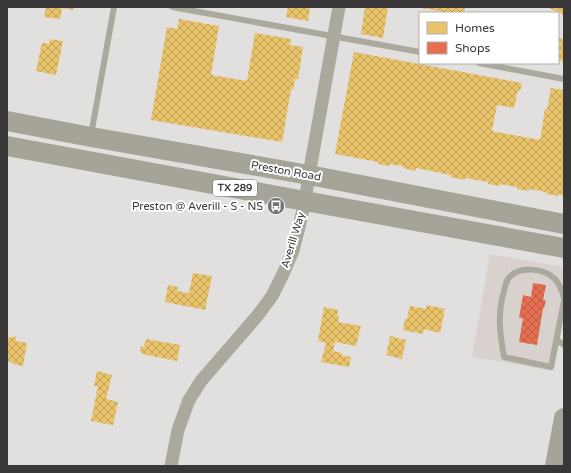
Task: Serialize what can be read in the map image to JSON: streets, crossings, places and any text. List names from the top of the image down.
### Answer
{
  "streets": {
    "main road": ["Preston Road", "TX 289"],
    "street": ["Averill Way"]
  },
  "crossings": [
    ["Preston Road", "Averill Way"],
    ["TX 289", "Averill Way"]
  ],
  "places": {
    "bus stop": ["Preston @ Averill - S - NS"]
  },
  "legend": ["Homes", "Shops"]
}
